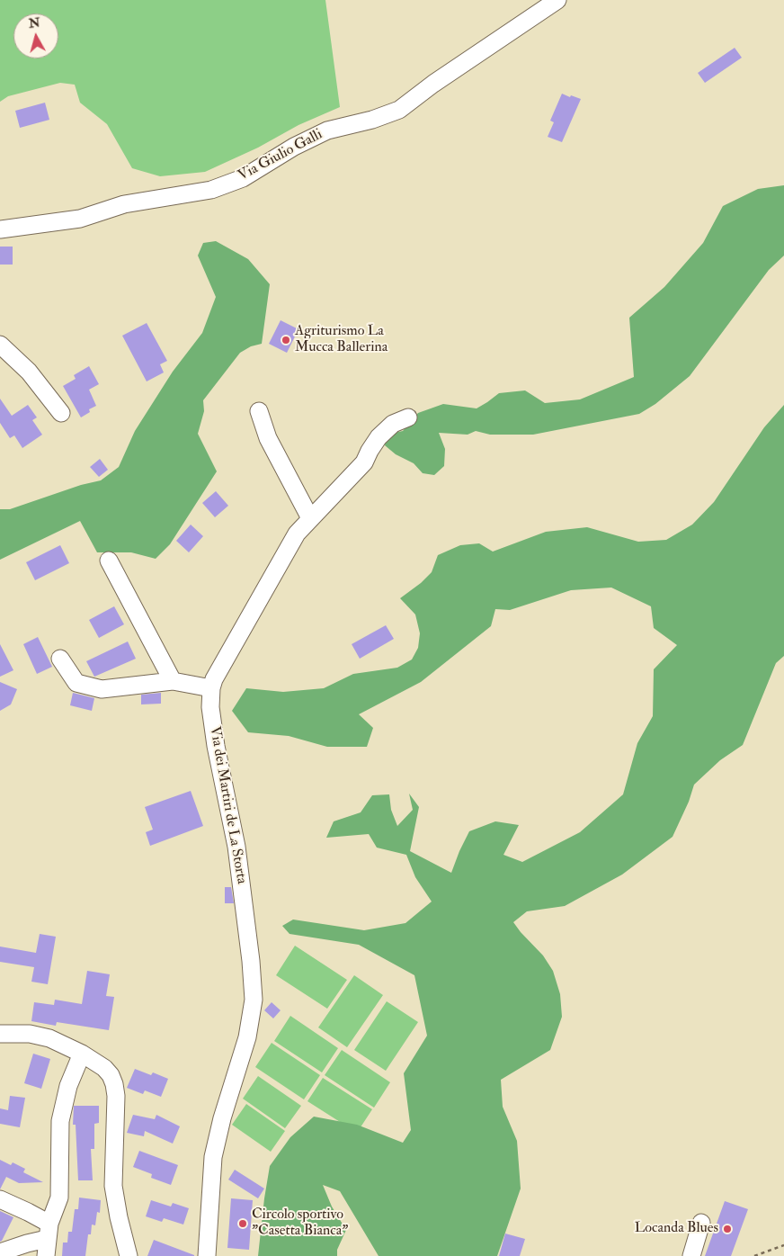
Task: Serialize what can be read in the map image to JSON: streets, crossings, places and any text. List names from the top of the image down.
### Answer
{
  "streets": {
    "street": ["Via Giulio Galli", "Via dei Martiri de La Storta"]
  },
  "places": ["Agriturismo La Mucca Ballerina", "Circolo sportivo \"Casetta Bianca\"", "Locanda Blues"],
  "north": "top"
}
